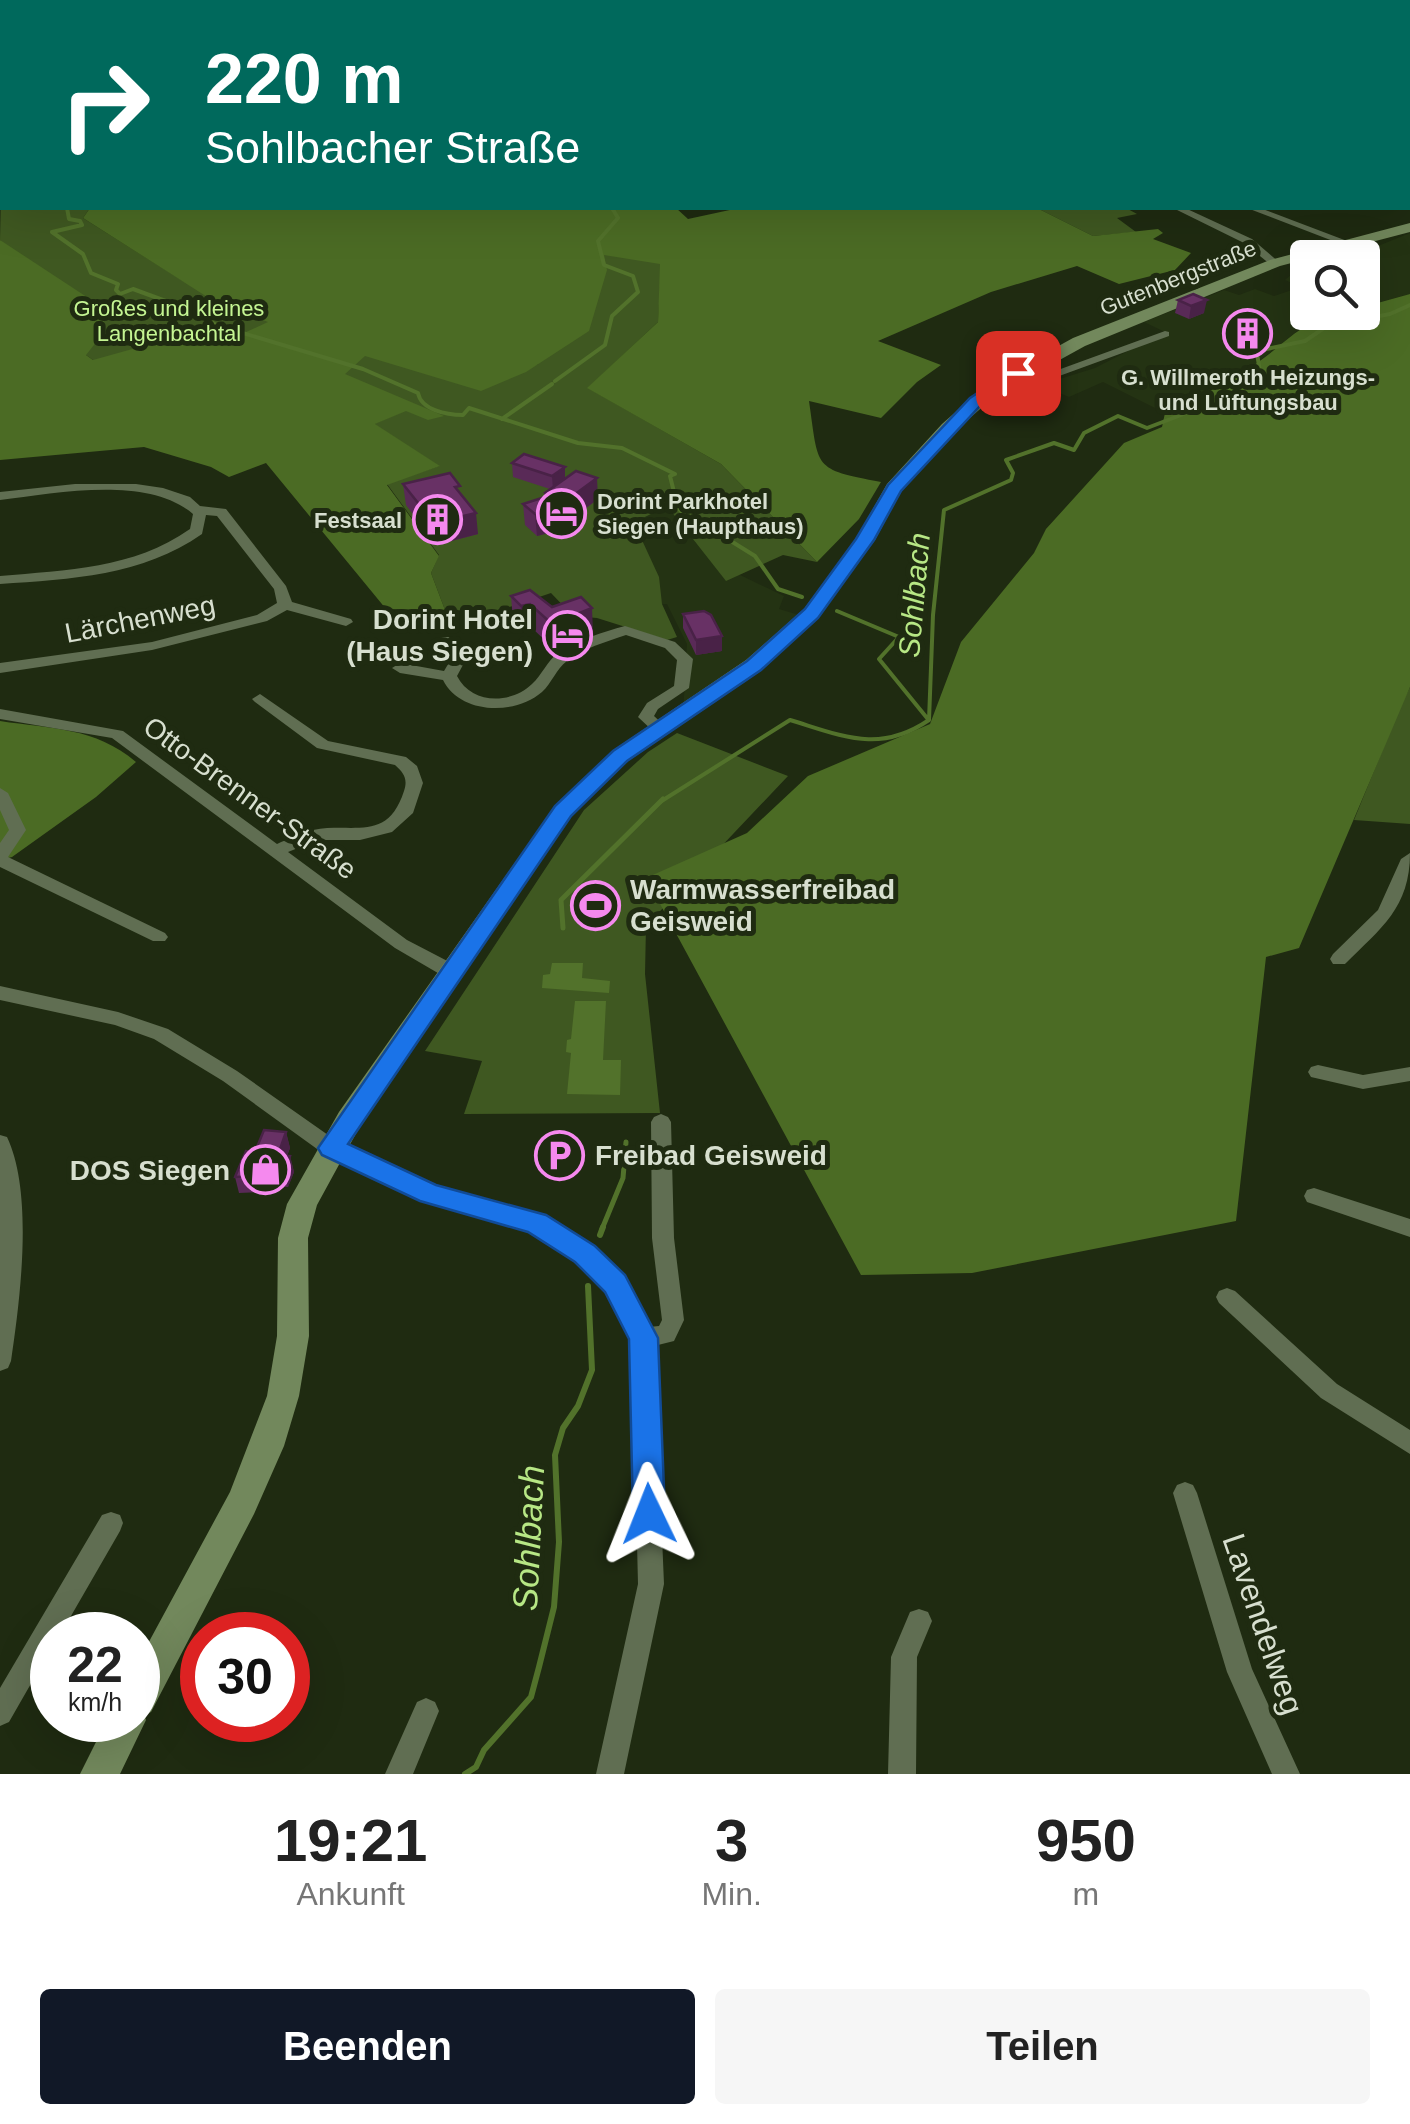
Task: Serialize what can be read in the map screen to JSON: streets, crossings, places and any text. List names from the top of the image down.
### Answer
{
  "streets": {
    "street": [
      "Gutenbergstraße",
      "Lärchenweg",
      "Otto-Brenner-Straße",
      "Lavendelweg"
    ]
  },
  "crossings": [
    ["Gutenbergstraße", "Otto-Brenner-Straße"]
  ],
  "water": ["Sohlbach"],
  "parks": ["Großes und kleines Langenbachtal"],
  "places": {
    "building": ["G. Willmeroth Heizungs- und Lüftungsbau", "Festsaal"],
    "hotel": ["Dorint Parkhotel Siegen (Haupthaus)", "Dorint Hotel (Haus Siegen)"],
    "sports": ["Warmwasserfreibad Geisweid"],
    "parking": ["Freibad Geisweid"],
    "shop": ["DOS Siegen"]
  },
  "page": {
    "turn": ["220 m", "Sohlbacher Straße"],
    "speed": "22 km/h",
    "limit": "30",
    "eta": [
      "19:21",
      "Ankunft",
      "3",
      "Min.",
      "950",
      "m"
    ],
    "buttons": ["Beenden", "Teilen"]
  }
}
